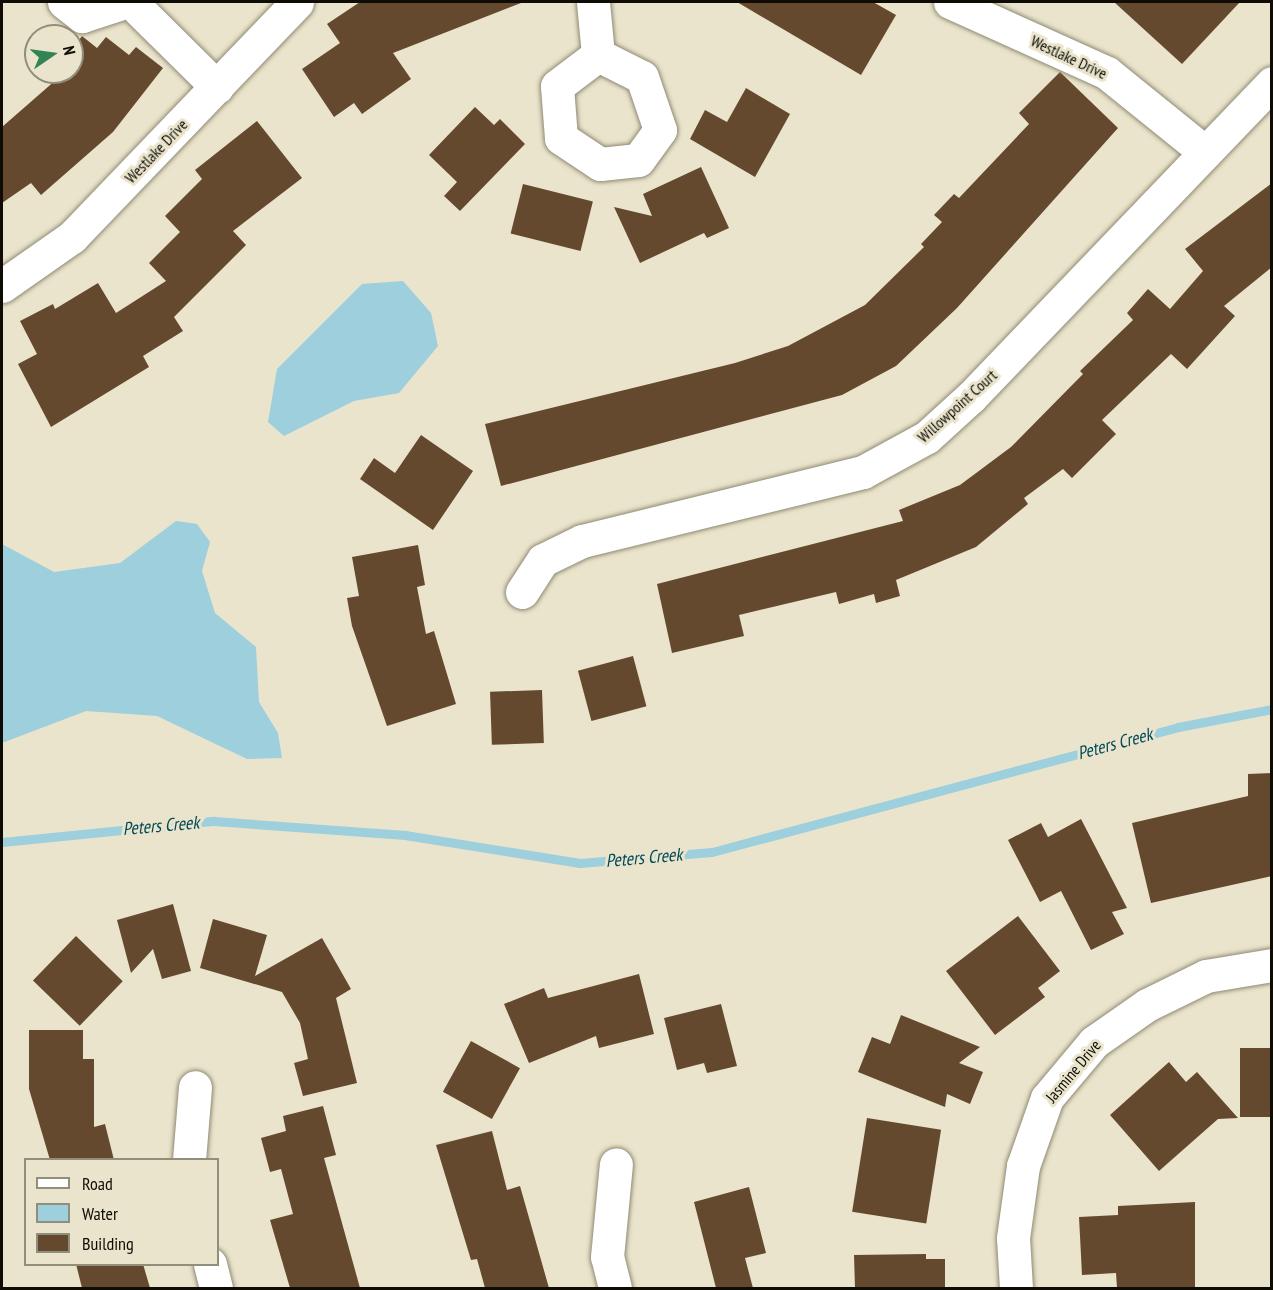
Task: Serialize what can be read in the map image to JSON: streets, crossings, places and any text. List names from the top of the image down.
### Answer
{
  "streets": {
    "street": ["Westlake Drive", "Willowpoint Court", "Jasmine Drive"]
  },
  "crossings": [
    ["Westlake Drive", "Willowpoint Court"]
  ],
  "water": ["Peters Creek"],
  "legend": ["Road", "Water", "Building"],
  "north": "right"
}
